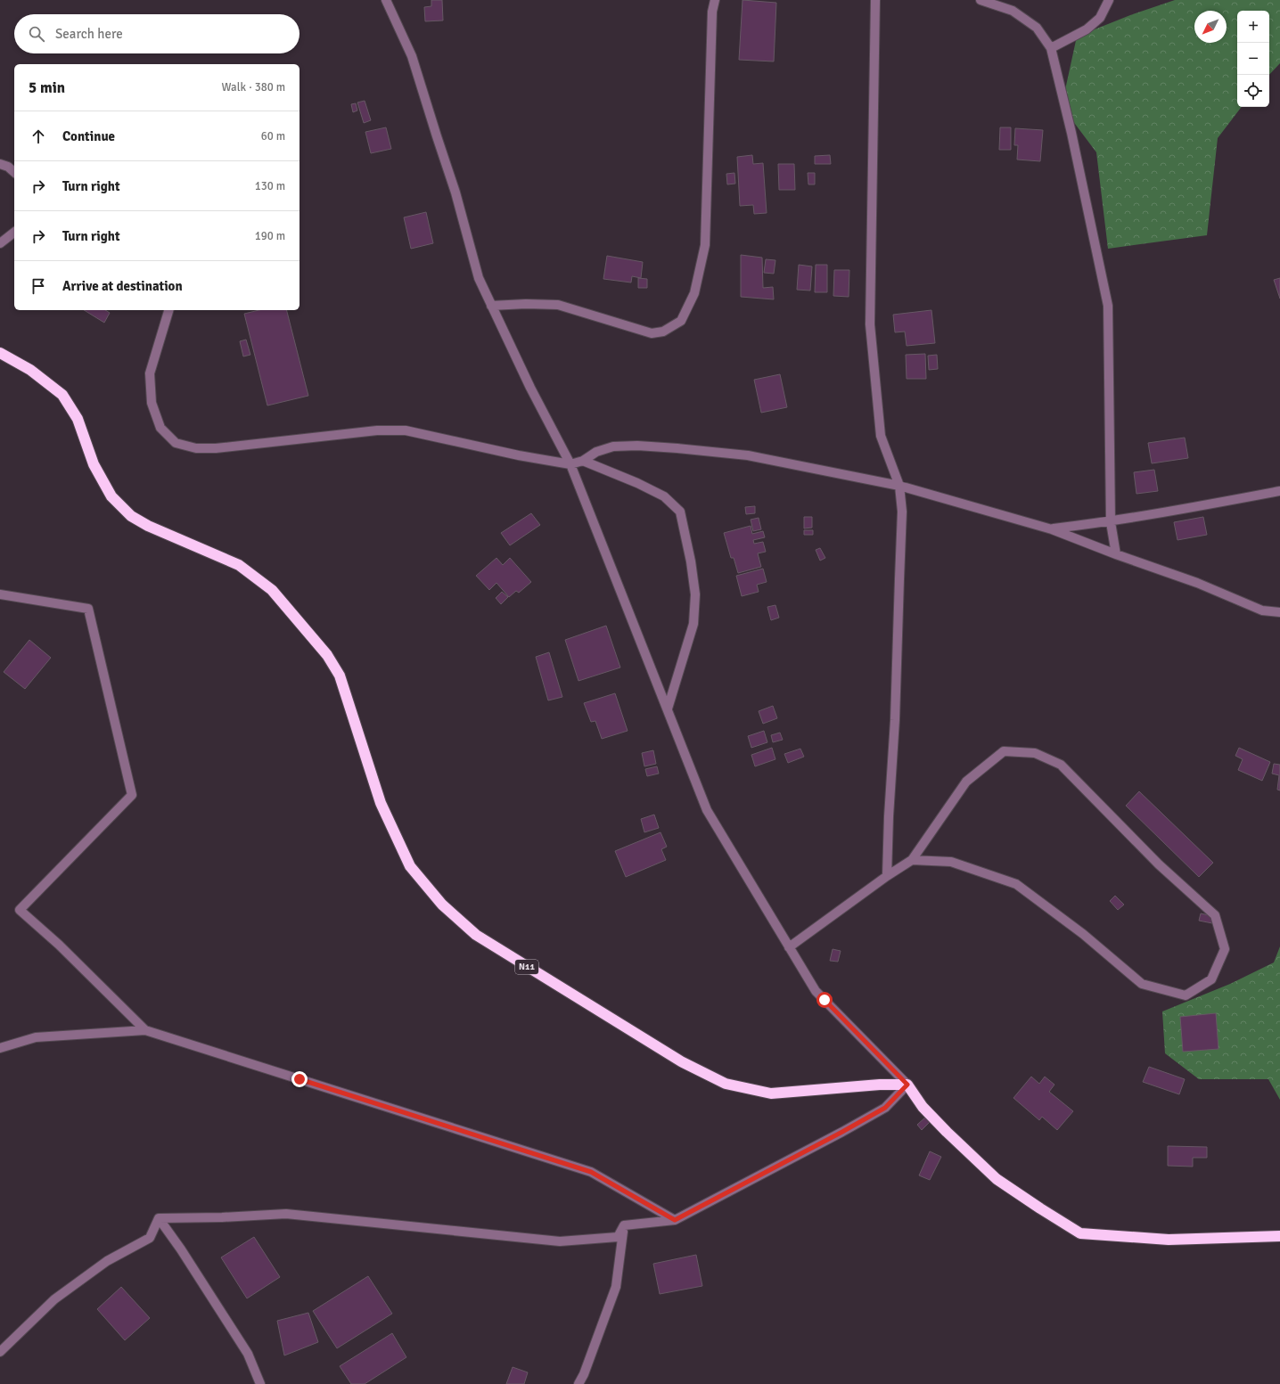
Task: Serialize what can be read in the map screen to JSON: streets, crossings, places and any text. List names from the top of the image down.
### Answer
{
  "streets": {
    "highway": ["N11"]
  },
  "north": "bottom left",
  "page": {
    "map_buttons": ["+", "−"],
    "search": "Search here",
    "heading": ["5 min", "Walk · 380 m"],
    "list": [
      ["Continue", "60 m"],
      ["Turn right", "130 m"],
      ["Turn right", "190 m"],
      "Arrive at destination"
    ]
  }
}
